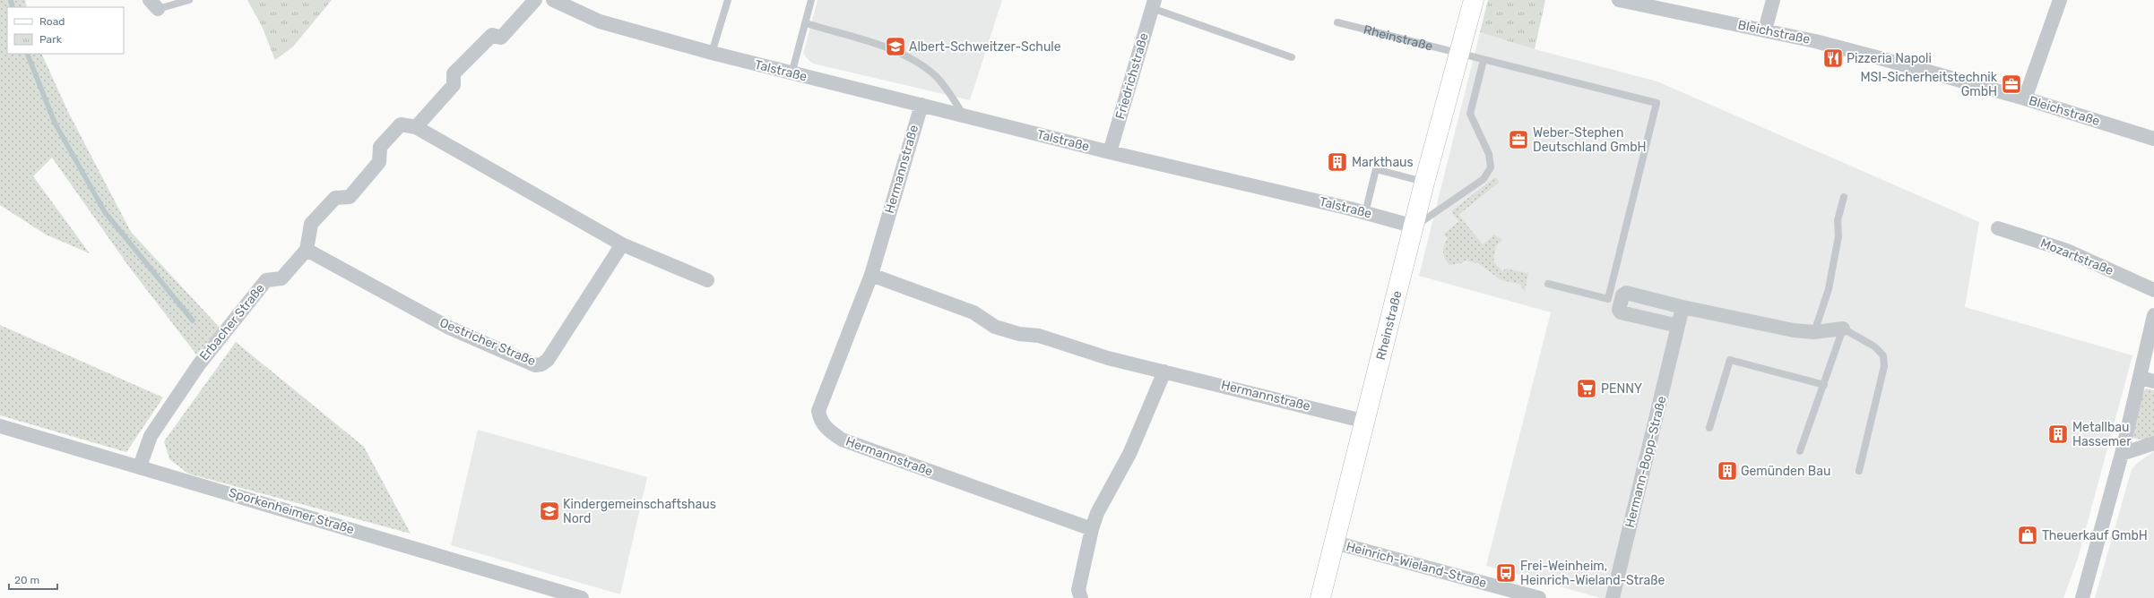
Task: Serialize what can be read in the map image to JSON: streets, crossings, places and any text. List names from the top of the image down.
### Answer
{
  "streets": {
    "street": [
      "Bleichstraße",
      "Rheinstraße",
      "Talstraße",
      "Friedrichstraße",
      "Hermannstraße",
      "Mozartstraße",
      "Erbacher Straße",
      "Oestricher Straße",
      "Hermann-Bopp-Straße",
      "Sporkenheimer Straße",
      "Heinrich-Wieland-Straße"
    ]
  },
  "crossings": [
    ["Rheinstraße", "Talstraße"],
    ["Rheinstraße", "Hermannstraße"],
    ["Rheinstraße", "Heinrich-Wieland-Straße"],
    ["Talstraße", "Friedrichstraße"],
    ["Talstraße", "Hermannstraße"],
    ["Erbacher Straße", "Oestricher Straße"],
    ["Erbacher Straße", "Sporkenheimer Straße"]
  ],
  "places": {
    "school or university": ["Albert-Schweitzer-Schule", "Kindergemeinschaftshaus Nord"],
    "restaurant": ["Pizzeria Napoli"],
    "office": ["MSI-Sicherheitstechnik GmbH", "Weber-Stephen Deutschland GmbH"],
    "building": ["Markthaus", "Metallbau Hassemer", "Gemünden Bau"],
    "supermarket": ["PENNY"],
    "shop": ["Theuerkauf GmbH"],
    "bus stop": ["Frei-Weinheim, Heinrich-Wieland-Straße"]
  },
  "legend": ["Road", "Park"],
  "scale_bar": "20 m"
}
